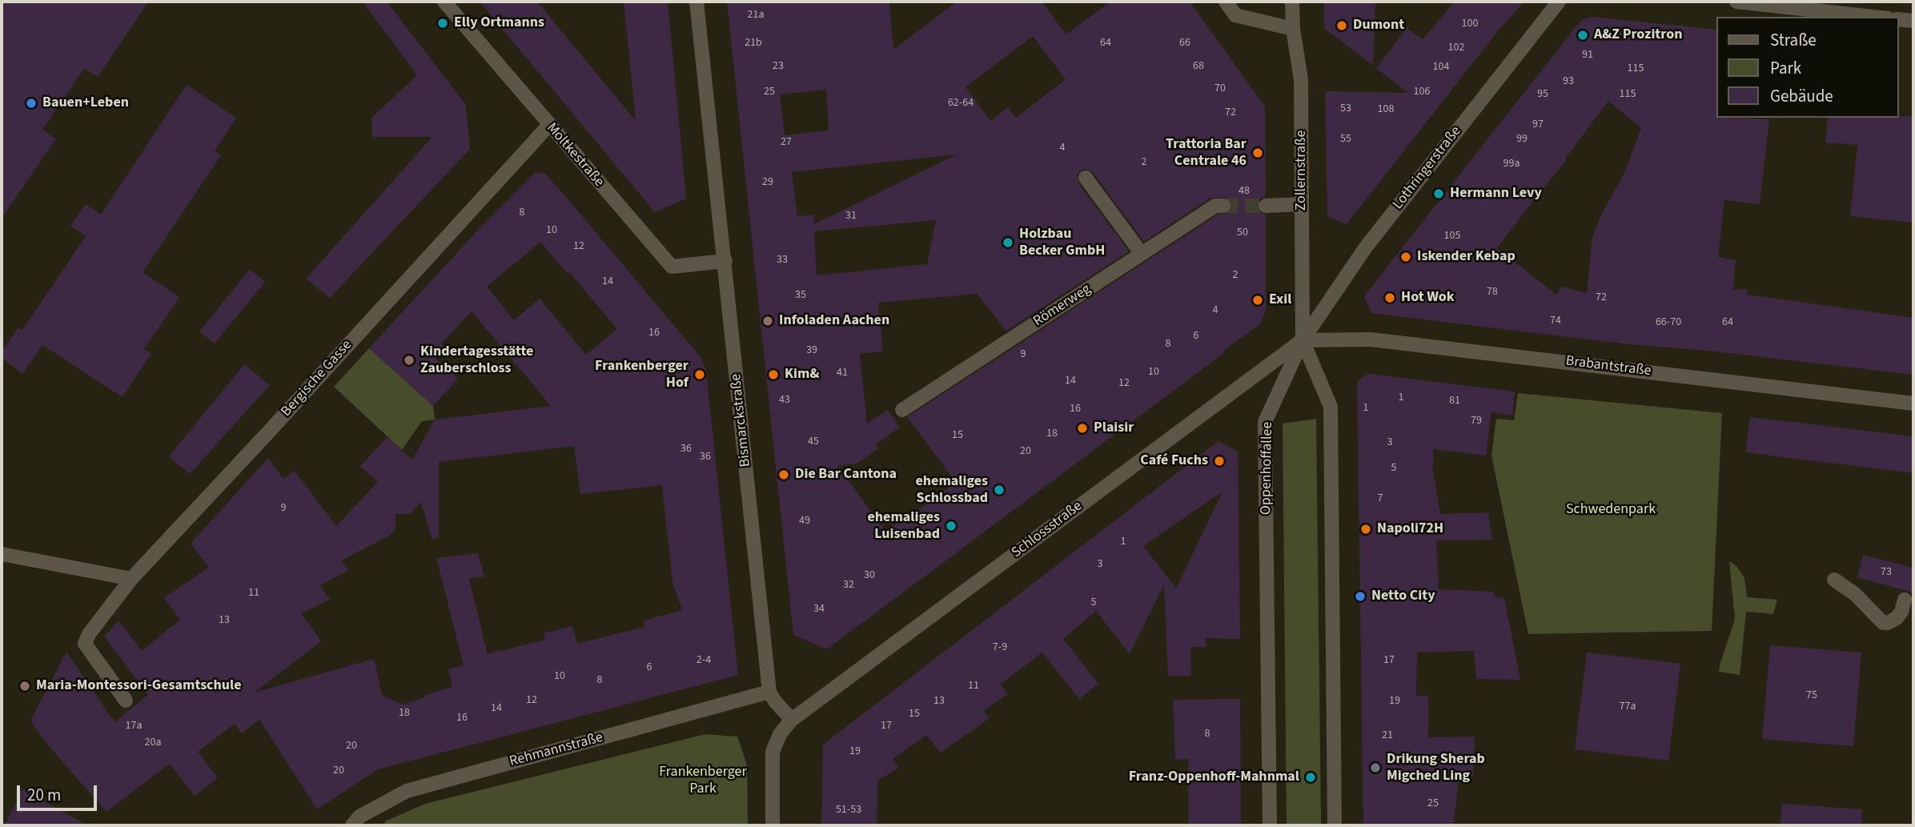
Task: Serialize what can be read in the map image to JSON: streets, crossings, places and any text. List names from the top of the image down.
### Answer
{
  "streets": {
    "street": [
      "Moltkestraße",
      "Lothringerstraße",
      "Zollernstraße",
      "Römerweg",
      "Brabantstraße",
      "Bergische Gasse",
      "Bismarckstraße",
      "Oppenhoffallee",
      "Schlossstraße",
      "Rehmannstraße"
    ]
  },
  "crossings": [
    ["Moltkestraße", "Bergische Gasse"],
    ["Moltkestraße", "Bismarckstraße"],
    ["Lothringerstraße", "Zollernstraße"],
    ["Lothringerstraße", "Brabantstraße"],
    ["Lothringerstraße", "Oppenhoffallee"],
    ["Lothringerstraße", "Schlossstraße"],
    ["Zollernstraße", "Brabantstraße"],
    ["Zollernstraße", "Oppenhoffallee"],
    ["Zollernstraße", "Schlossstraße"],
    ["Brabantstraße", "Oppenhoffallee"],
    ["Brabantstraße", "Schlossstraße"],
    ["Bismarckstraße", "Rehmannstraße"],
    ["Oppenhoffallee", "Schlossstraße"]
  ],
  "parks": ["Schwedenpark", "Frankenberger Park"],
  "places": [
    "Elly Ortmanns",
    "Dumont",
    "A&Z Prozitron",
    "Bauen+Leben",
    "Trattoria Bar Centrale 46",
    "Hermann Levy",
    "Holzbau Becker GmbH",
    "Iskender Kebap",
    "Hot Wok",
    "Exil",
    "Infoladen Aachen",
    "Kindertagesstätte Zauberschloss",
    "Frankenberger Hof",
    "Kim&",
    "Plaisir",
    "Café Fuchs",
    "Die Bar Cantona",
    "ehemaliges Schlossbad",
    "ehemaliges Luisenbad",
    "Napoli72H",
    "Netto City",
    "Maria-Montessori-Gesamtschule",
    "Drikung Sherab Migched Ling",
    "Franz-Oppenhoff-Mahnmal"
  ],
  "house_numbers": [
    "21a",
    "100",
    "21b",
    "64",
    "66",
    "102",
    "91",
    "23",
    "68",
    "104",
    "115",
    "93",
    "70",
    "25",
    "106",
    "95",
    "115",
    "62-64",
    "53",
    "108",
    "72",
    "97",
    "55",
    "99",
    "27",
    "4",
    "2",
    "99a",
    "29",
    "48",
    "8",
    "31",
    "10",
    "50",
    "105",
    "12",
    "33",
    "2",
    "14",
    "78",
    "35",
    "72",
    "4",
    "74",
    "66-70",
    "64",
    "16",
    "6",
    "8",
    "39",
    "9",
    "10",
    "41",
    "14",
    "12",
    "1",
    "43",
    "81",
    "1",
    "16",
    "79",
    "18",
    "15",
    "45",
    "3",
    "36",
    "20",
    "36",
    "5",
    "7",
    "9",
    "49",
    "1",
    "3",
    "73",
    "30",
    "32",
    "11",
    "5",
    "34",
    "13",
    "7-9",
    "2-4",
    "17",
    "6",
    "10",
    "8",
    "11",
    "75",
    "12",
    "13",
    "19",
    "77a",
    "14",
    "18",
    "15",
    "16",
    "17a",
    "17",
    "8",
    "21",
    "20a",
    "20",
    "19",
    "20",
    "25",
    "51-53"
  ],
  "legend": ["Straße", "Park", "Gebäude"],
  "scale_bar": "20 m"
}
